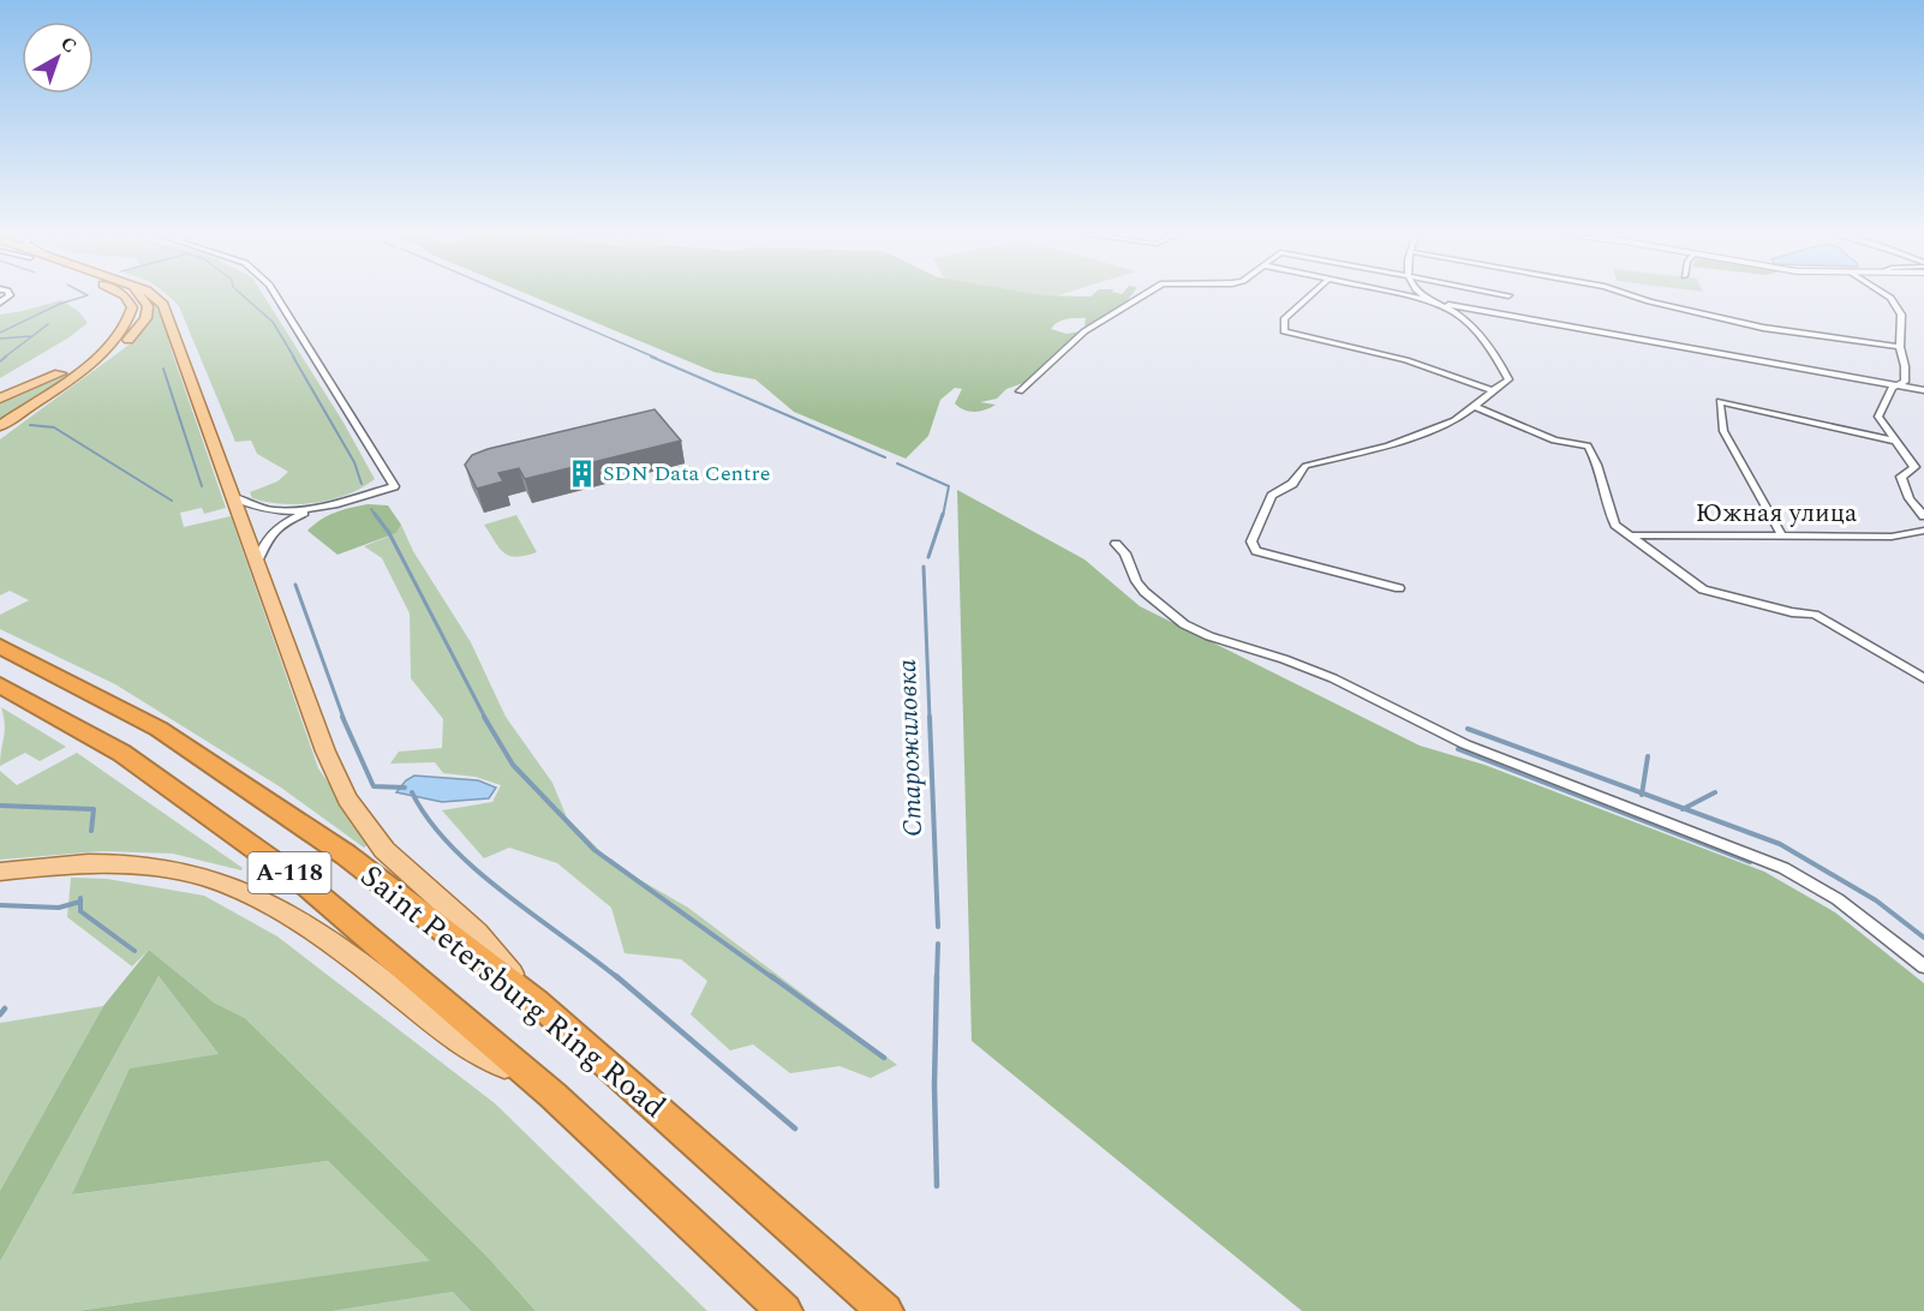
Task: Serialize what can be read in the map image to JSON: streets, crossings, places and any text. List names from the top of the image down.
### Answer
{
  "streets": {
    "highway": ["А-118", "Saint Petersburg Ring Road"],
    "street": ["Южная улица"]
  },
  "water": ["Старожиловка"],
  "places": {
    "building": ["SDN Data Centre"]
  },
  "north": "top right"
}
